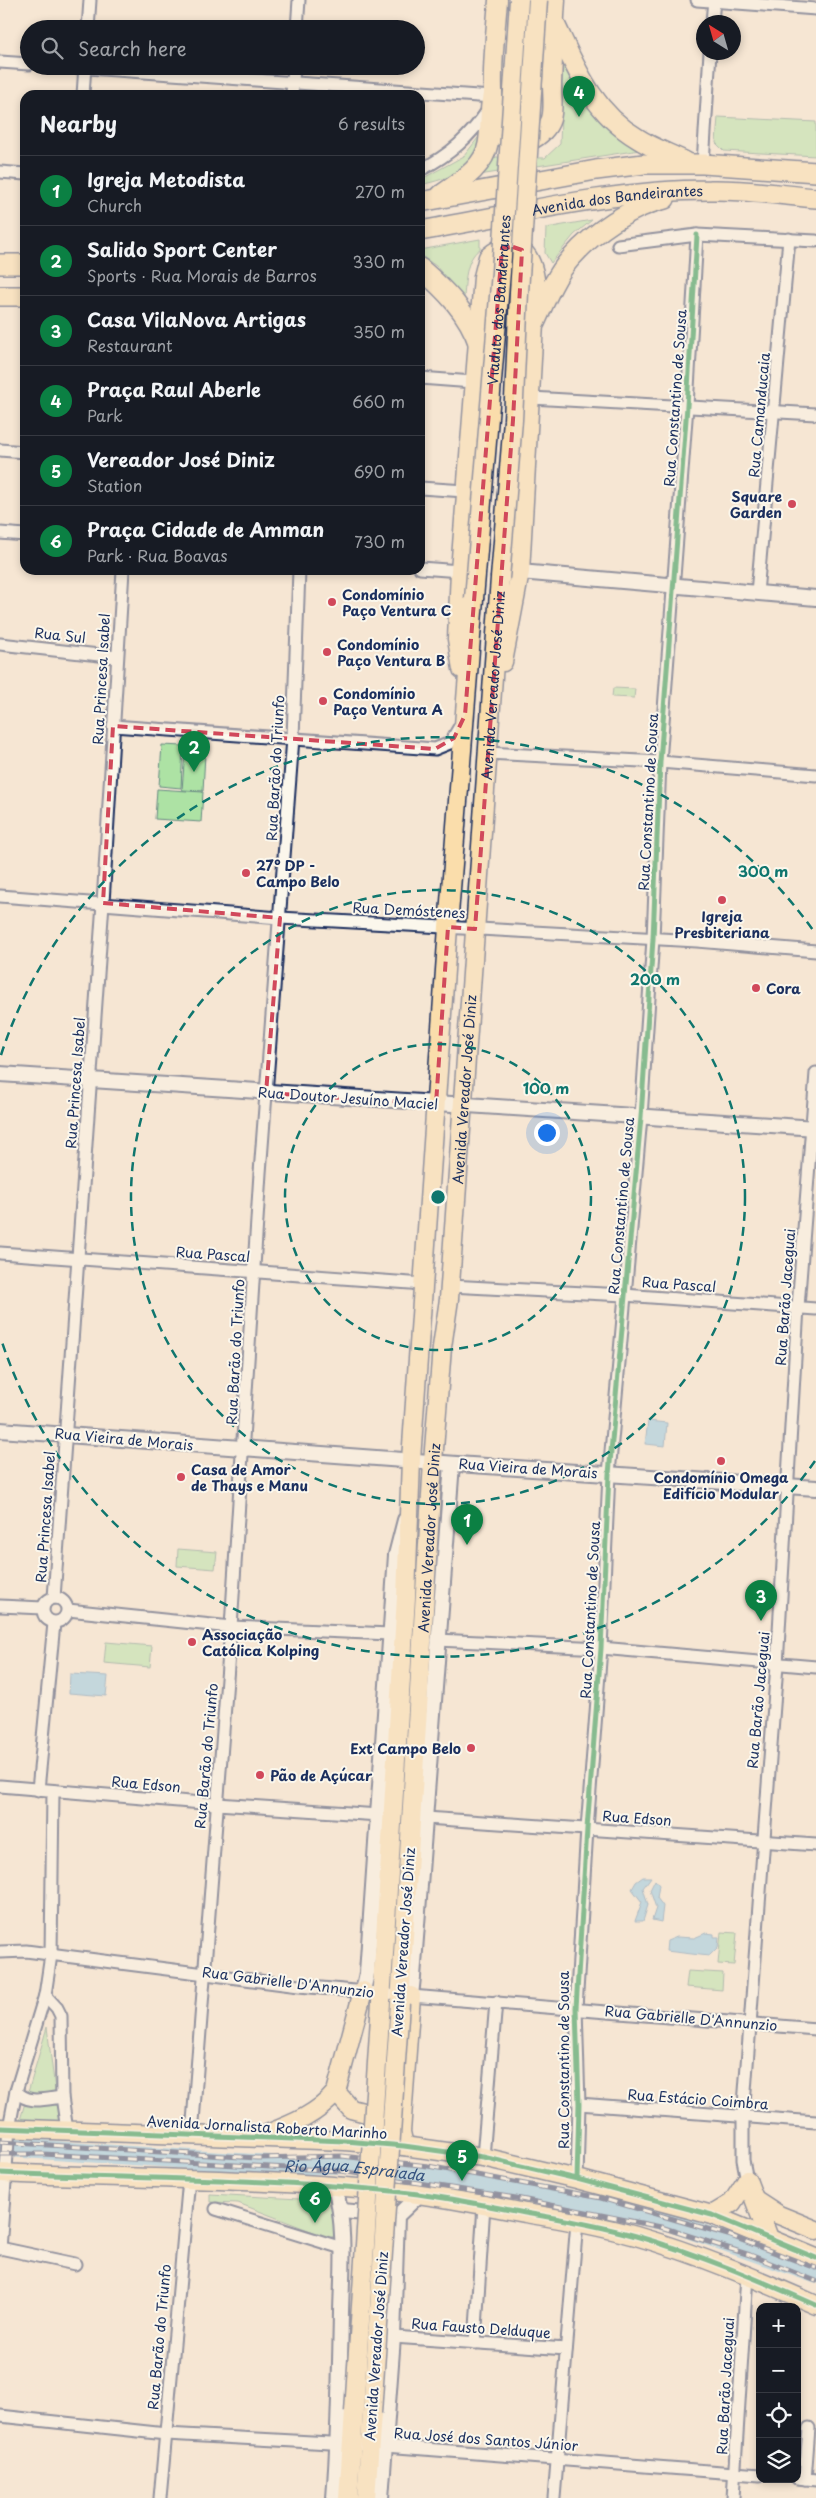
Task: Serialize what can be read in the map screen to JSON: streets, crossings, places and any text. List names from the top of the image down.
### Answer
{
  "streets": {
    "highway": ["Avenida dos Bandeirantes"],
    "main road": ["Viaduto dos Bandeirantes", "Avenida Vereador José Diniz", "Avenida Jornalista Roberto Marinho"],
    "street": [
      "Rua Constantino de Sousa",
      "Rua Camanducaia",
      "Rua Sul",
      "Rua Princesa Isabel",
      "Rua Barão do Triunfo",
      "Rua Demóstenes",
      "Rua Doutor Jesuíno Maciel",
      "Rua Pascal",
      "Rua Barão Jaceguai",
      "Rua Vieira de Morais",
      "Rua Edson",
      "Rua Gabrielle D'Annunzio",
      "Rua Estácio Coimbra",
      "Rua Fausto Delduque",
      "Rua José dos Santos Júnior"
    ]
  },
  "crossings": [
    ["Viaduto dos Bandeirantes", "Avenida Vereador José Diniz"],
    ["Rua Constantino de Sousa", "Rua Demóstenes"],
    ["Rua Constantino de Sousa", "Rua Doutor Jesuíno Maciel"],
    ["Rua Constantino de Sousa", "Rua Pascal"],
    ["Rua Constantino de Sousa", "Rua Vieira de Morais"],
    ["Rua Constantino de Sousa", "Rua Edson"],
    ["Rua Constantino de Sousa", "Rua Gabrielle D'Annunzio"],
    ["Rua Constantino de Sousa", "Rua Estácio Coimbra"],
    ["Rua Constantino de Sousa", "Avenida Jornalista Roberto Marinho"],
    ["Rua Sul", "Rua Princesa Isabel"],
    ["Rua Princesa Isabel", "Rua Demóstenes"],
    ["Rua Princesa Isabel", "Rua Doutor Jesuíno Maciel"],
    ["Rua Princesa Isabel", "Rua Pascal"],
    ["Rua Princesa Isabel", "Rua Vieira de Morais"],
    ["Avenida Vereador José Diniz", "Rua Demóstenes"],
    ["Avenida Vereador José Diniz", "Rua Doutor Jesuíno Maciel"],
    ["Avenida Vereador José Diniz", "Rua Pascal"],
    ["Avenida Vereador José Diniz", "Rua Vieira de Morais"],
    ["Avenida Vereador José Diniz", "Rua Edson"],
    ["Avenida Vereador José Diniz", "Rua Gabrielle D'Annunzio"],
    ["Avenida Vereador José Diniz", "Rua Fausto Delduque"],
    ["Avenida Vereador José Diniz", "Rua José dos Santos Júnior"],
    ["Rua Barão do Triunfo", "Rua Demóstenes"],
    ["Rua Barão do Triunfo", "Rua Doutor Jesuíno Maciel"],
    ["Rua Barão do Triunfo", "Rua Pascal"],
    ["Rua Barão do Triunfo", "Rua Vieira de Morais"],
    ["Rua Barão do Triunfo", "Rua Edson"],
    ["Rua Barão do Triunfo", "Rua Gabrielle D'Annunzio"],
    ["Rua Barão do Triunfo", "Avenida Jornalista Roberto Marinho"],
    ["Rua Barão do Triunfo", "Rua José dos Santos Júnior"],
    ["Rua Doutor Jesuíno Maciel", "Rua Barão Jaceguai"],
    ["Rua Pascal", "Rua Barão Jaceguai"],
    ["Rua Barão Jaceguai", "Rua Vieira de Morais"],
    ["Rua Barão Jaceguai", "Rua Edson"],
    ["Rua Barão Jaceguai", "Rua Gabrielle D'Annunzio"],
    ["Rua Barão Jaceguai", "Rua Estácio Coimbra"],
    ["Rua Barão Jaceguai", "Rua José dos Santos Júnior"]
  ],
  "water": ["Rio Água Espraiada"],
  "places": [
    "Square Garden",
    "Condomínio Paço Ventura C",
    "Condomínio Paço Ventura B",
    "Condomínio Paço Ventura A",
    "27° DP - Campo Belo",
    "Igreja Presbiteriana",
    "Cora",
    "Condomínio Omega Edifício Modular",
    "Casa de Amor de Thays e Manu",
    "Associação Católica Kolping",
    "Ext Campo Belo",
    "Pão de Açúcar"
  ],
  "north": "top left",
  "page": {
    "search": "Search here",
    "pins": [
      "4",
      "2",
      "1",
      "3",
      "5",
      "6"
    ],
    "heading": ["Nearby", "6 results"],
    "list": [
      {
        "mark": "1",
        "name": "Igreja Metodista",
        "note": "Church",
        "value": "270 m"
      },
      {
        "mark": "2",
        "name": "Salido Sport Center",
        "note": "Sports · Rua Morais de Barros",
        "value": "330 m"
      },
      {
        "mark": "3",
        "name": "Casa VilaNova Artigas",
        "note": "Restaurant",
        "value": "350 m"
      },
      {
        "mark": "4",
        "name": "Praça Raul Aberle",
        "note": "Park",
        "value": "660 m"
      },
      {
        "mark": "5",
        "name": "Vereador José Diniz",
        "note": "Station",
        "value": "690 m"
      },
      {
        "mark": "6",
        "name": "Praça Cidade de Amman",
        "note": "Park · Rua Boavas",
        "value": "730 m"
      }
    ],
    "map_buttons": ["+", "−"]
  },
  "rings": ["300 m", "200 m", "100 m"]
}
